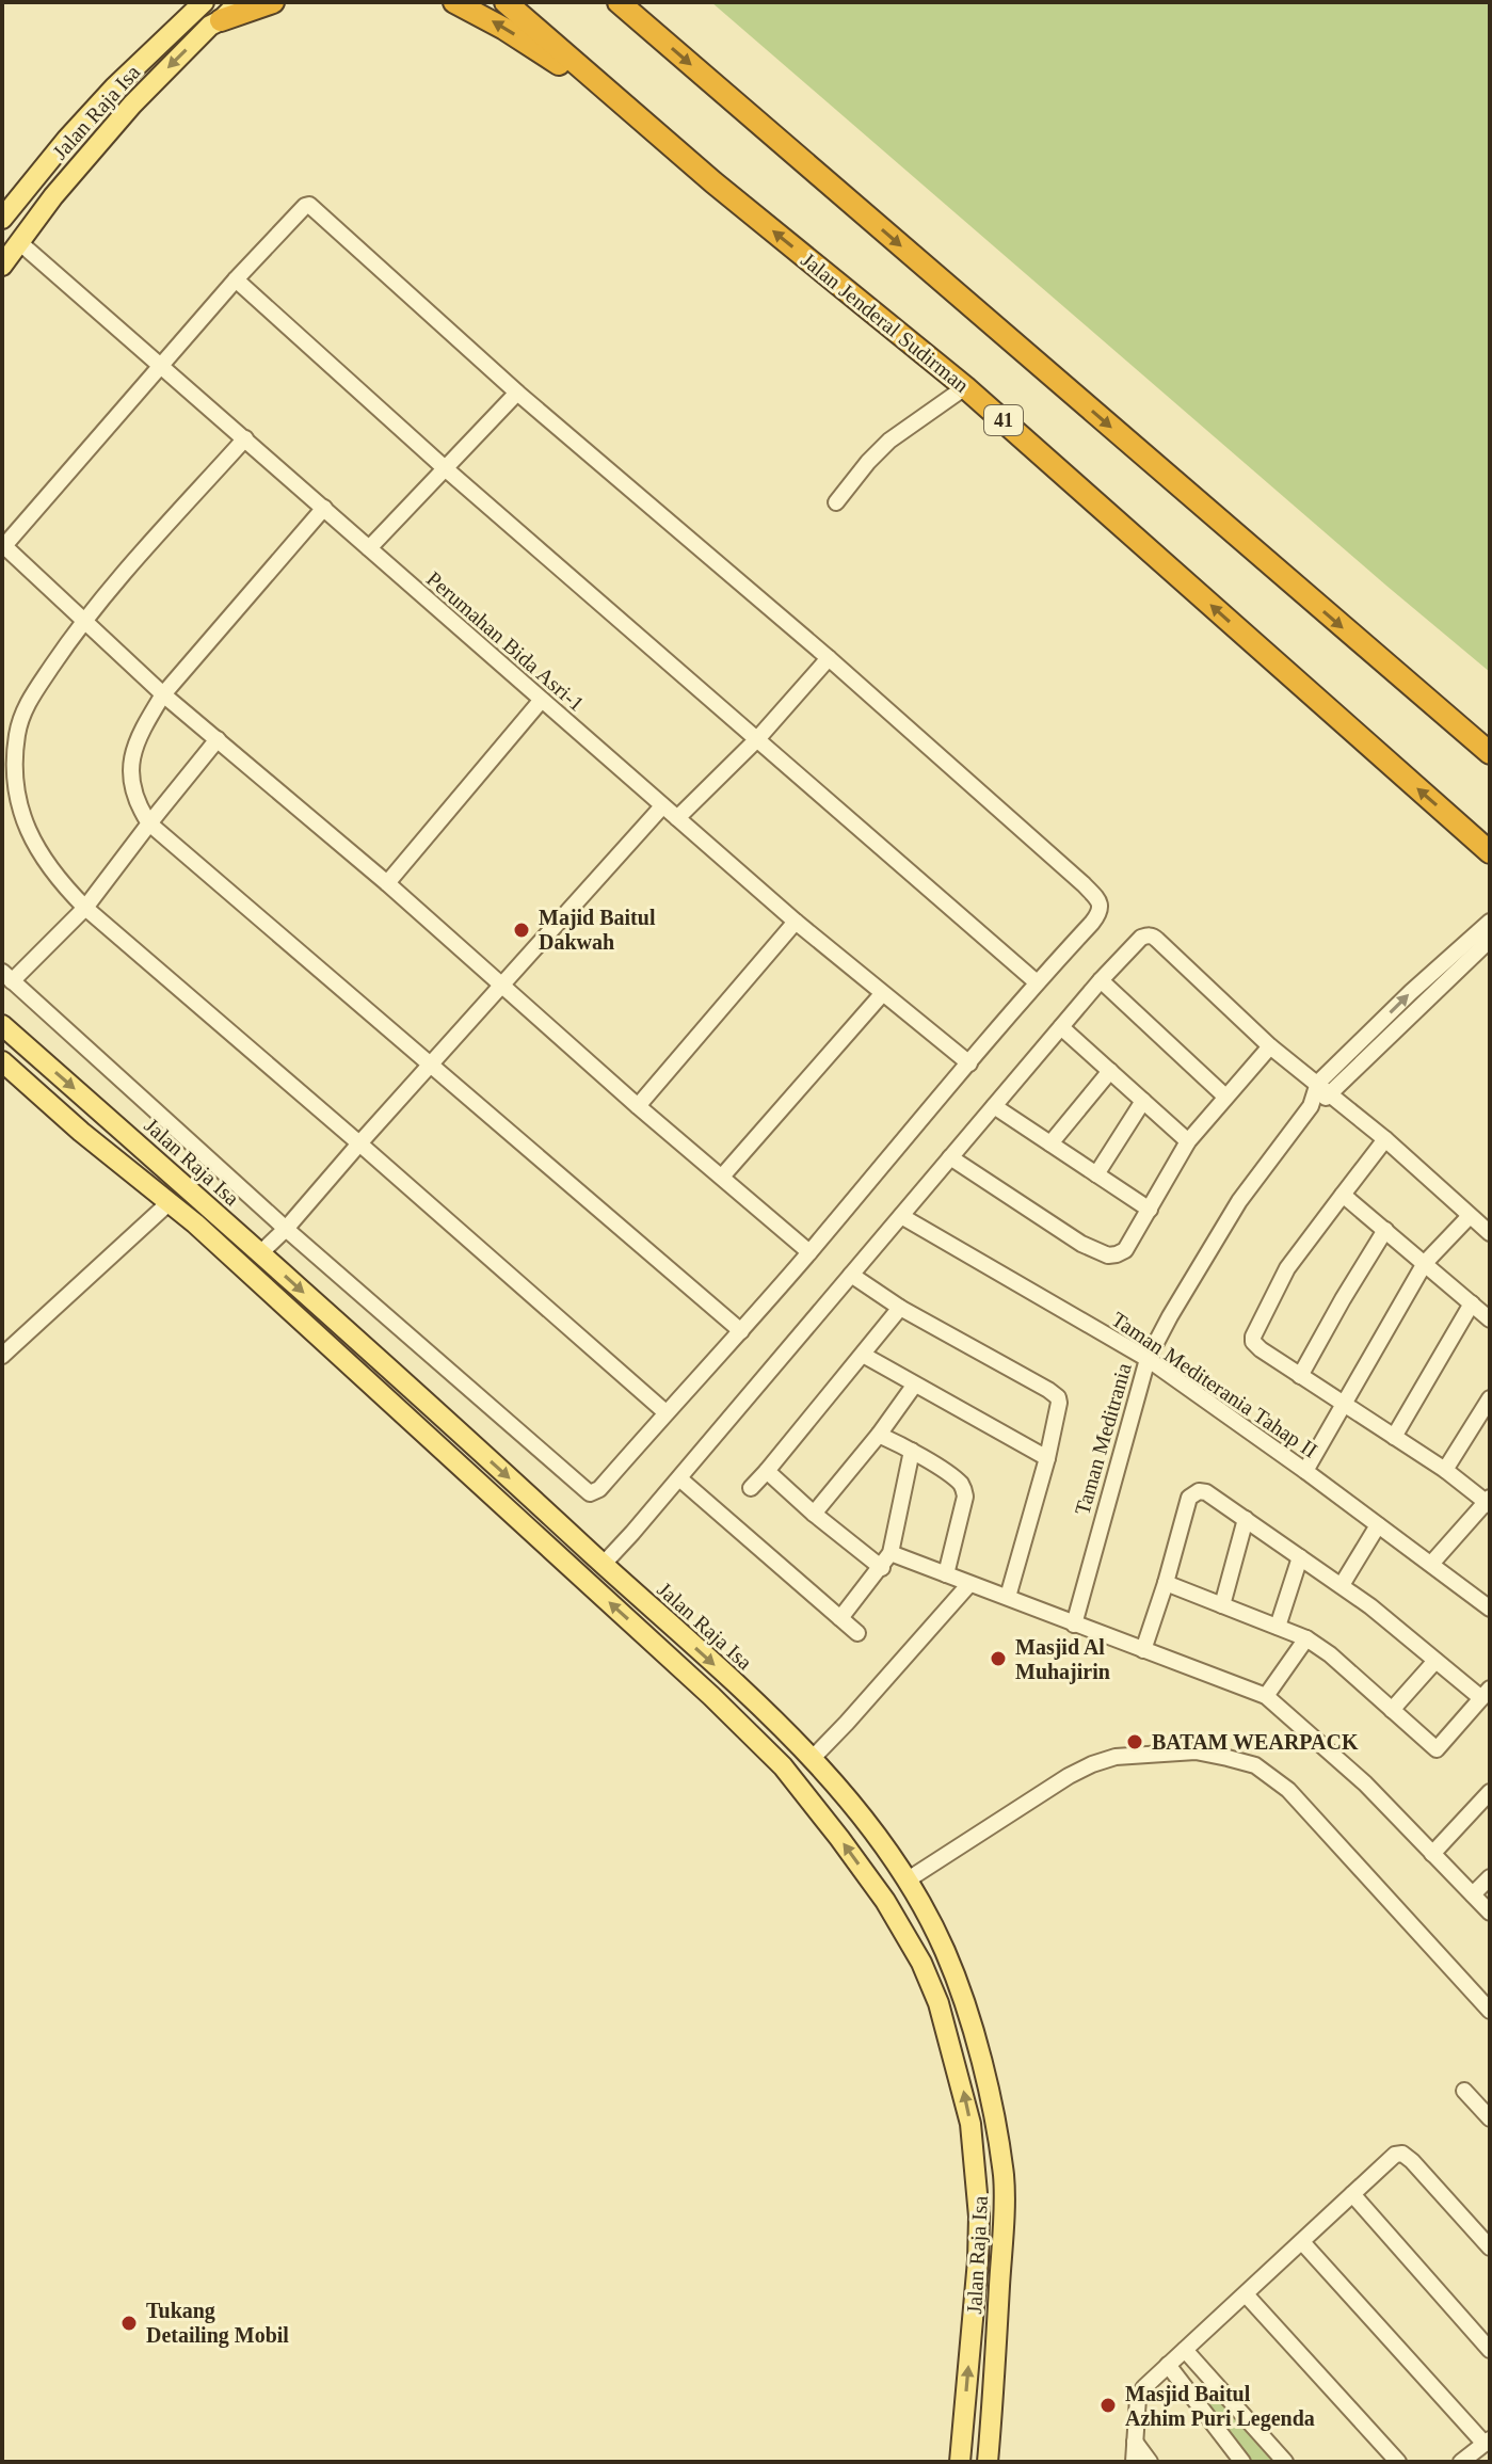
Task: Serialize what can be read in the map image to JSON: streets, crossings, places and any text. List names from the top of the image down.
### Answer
{
  "streets": {
    "highway": ["Jalan Jenderal Sudirman", "41"],
    "main road": ["Jalan Raja Isa"],
    "street": ["Perumahan Bida Asri-1", "Taman Mediterania Tahap II", "Taman Meditrania"]
  },
  "crossings": [
    ["Jalan Raja Isa", "Perumahan Bida Asri-1"],
    ["Taman Mediterania Tahap II", "Taman Meditrania"]
  ],
  "places": [
    "Majid Baitul Dakwah",
    "Masjid Al Muhajirin",
    "BATAM WEARPACK",
    "Tukang Detailing Mobil",
    "Masjid Baitul Azhim Puri Legenda"
  ]
}
